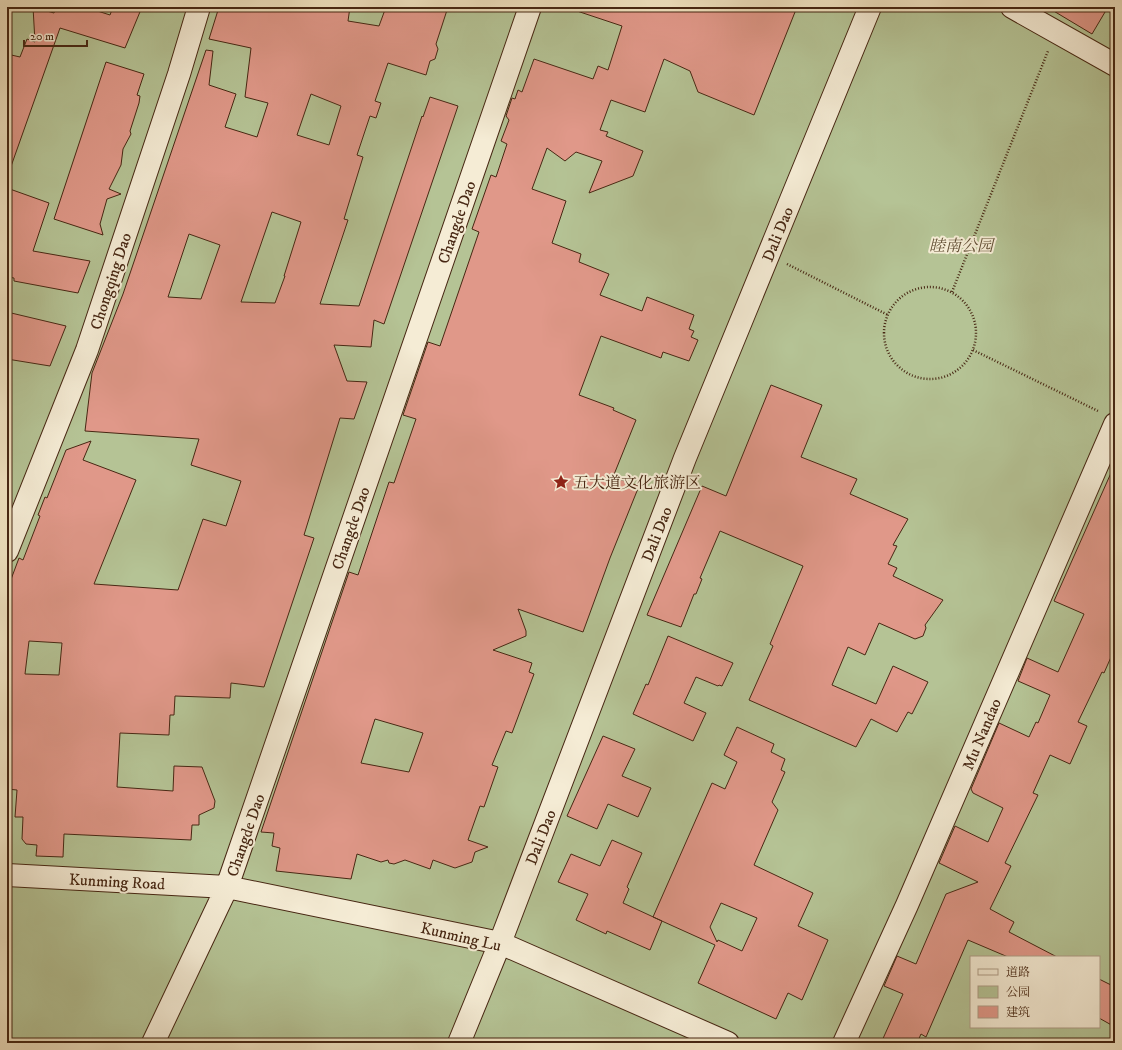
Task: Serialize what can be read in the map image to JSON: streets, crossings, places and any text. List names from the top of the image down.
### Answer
{
  "streets": {
    "street": [
      "Changde Dao",
      "Dali Dao",
      "Chongqing Dao",
      "Mu Nandao",
      "Kunming Road",
      "Kunming Lu"
    ]
  },
  "crossings": [
    ["Changde Dao", "Kunming Road"],
    ["Changde Dao", "Kunming Lu"],
    ["Dali Dao", "Kunming Lu"],
    ["Kunming Road", "Kunming Lu"]
  ],
  "parks": ["睦南公园"],
  "places": {
    "place": ["五大道文化旅游区"]
  },
  "legend": ["道路", "公园", "建筑"],
  "scale_bar": "20 m"
}
